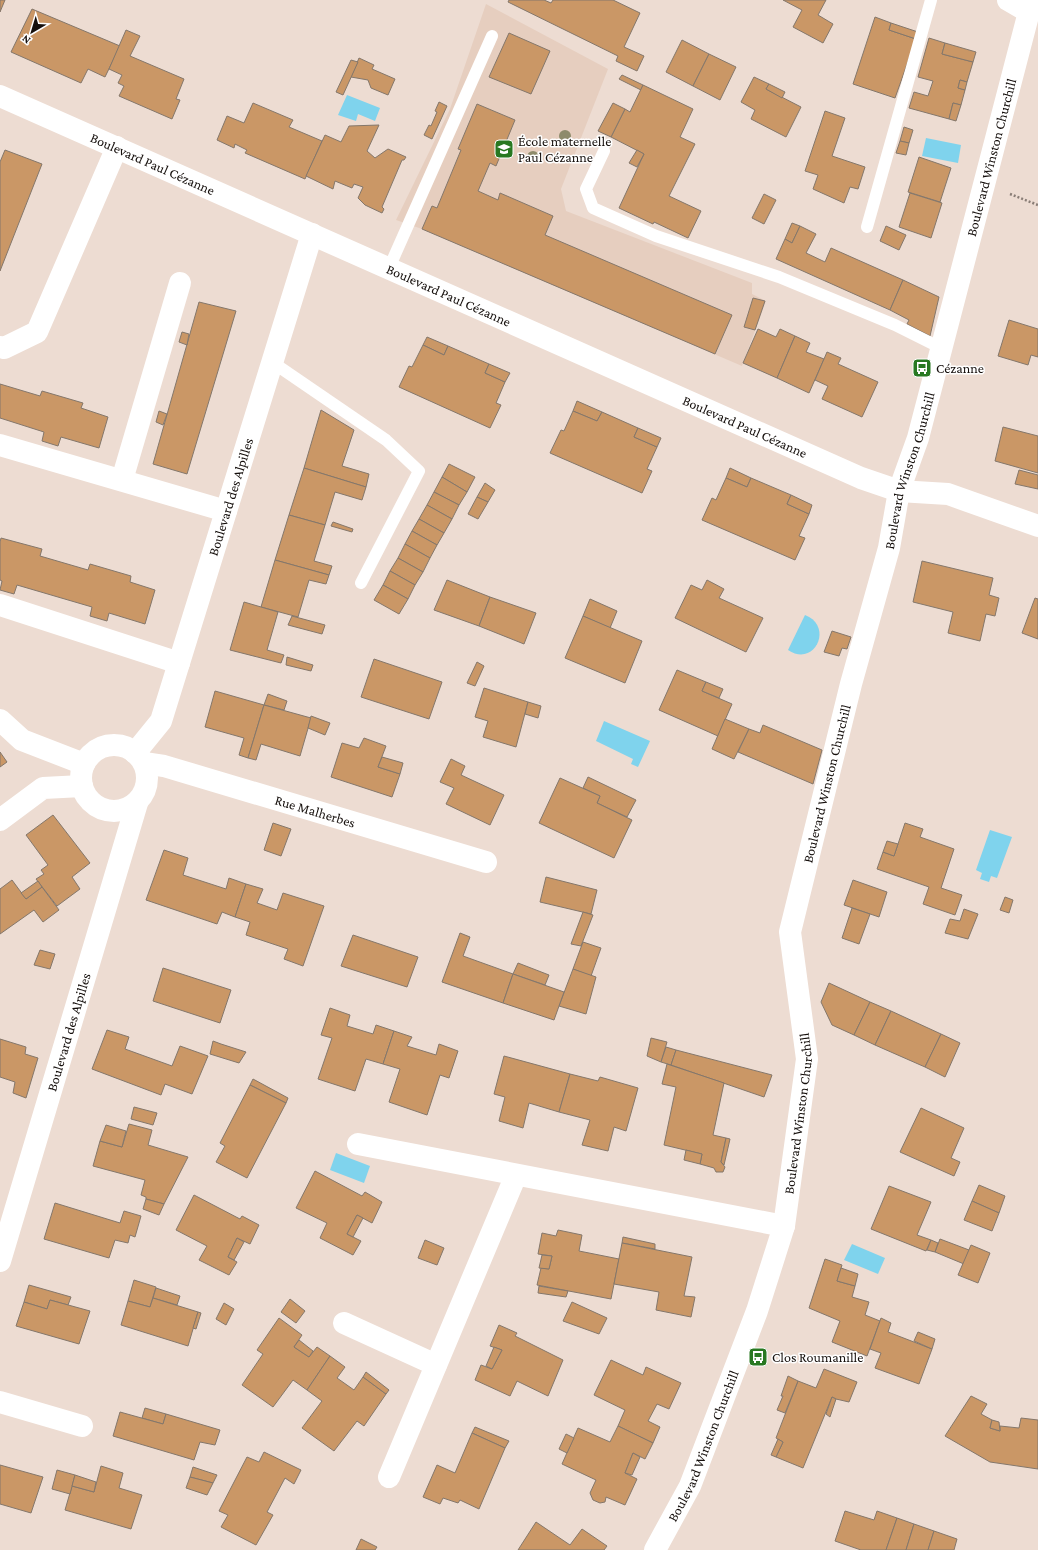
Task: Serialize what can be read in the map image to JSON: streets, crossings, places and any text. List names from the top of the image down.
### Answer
{
  "streets": {
    "street": [
      "Boulevard Winston Churchill",
      "Boulevard Paul Cézanne",
      "Boulevard des Alpilles",
      "Rue Malherbes"
    ]
  },
  "crossings": [
    ["Boulevard Winston Churchill", "Boulevard Paul Cézanne"],
    ["Boulevard Paul Cézanne", "Boulevard des Alpilles"],
    ["Boulevard des Alpilles", "Rue Malherbes"]
  ],
  "places": {
    "school or university": ["École maternelle Paul Cézanne"],
    "bus stop": ["Cézanne", "Clos Roumanille"]
  },
  "north": "bottom left"
}
